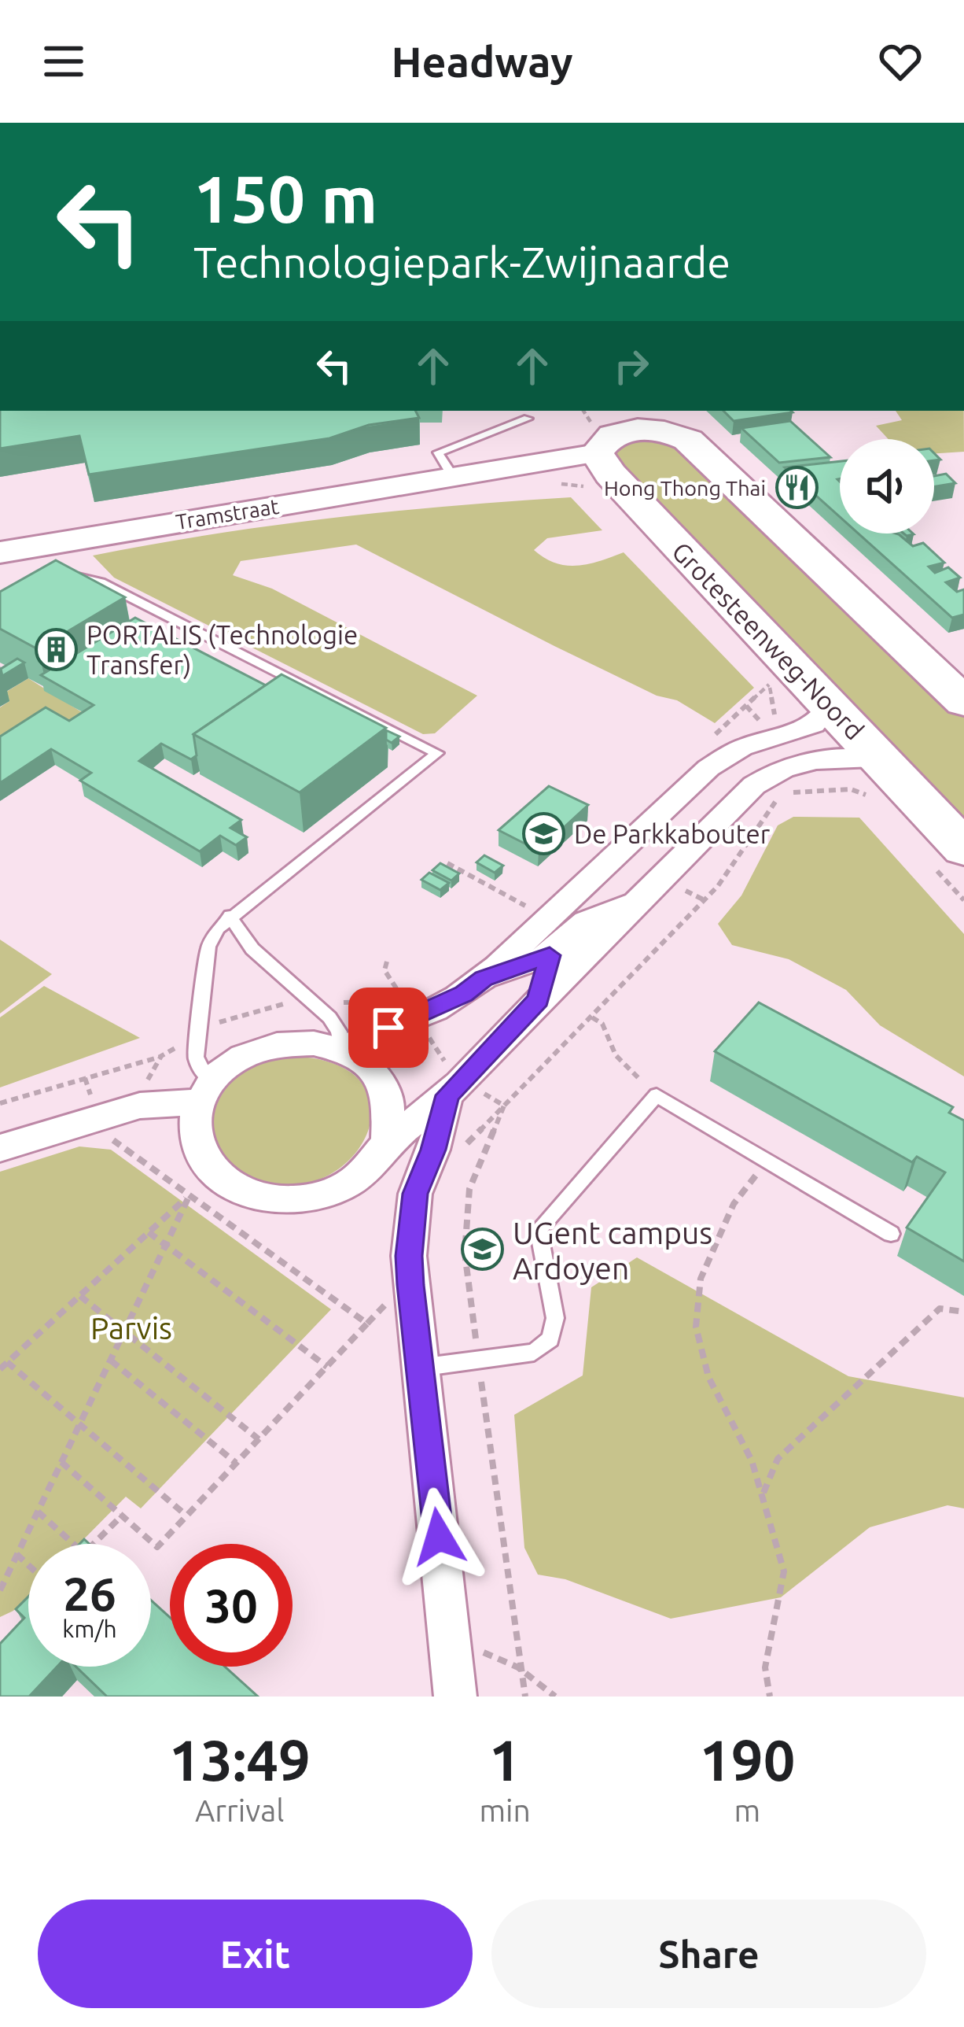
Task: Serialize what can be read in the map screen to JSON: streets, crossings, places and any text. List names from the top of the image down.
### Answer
{
  "streets": {
    "highway": ["Grotesteenweg-Noord"],
    "main road": ["Tramstraat"]
  },
  "crossings": [
    ["Tramstraat", "Grotesteenweg-Noord"]
  ],
  "parks": ["Parvis"],
  "places": {
    "restaurant": ["Hong Thong Thai"],
    "building": ["PORTALIS (Technologie Transfer)"],
    "school or university": ["De Parkkabouter", "UGent campus Ardoyen"]
  },
  "page": {
    "header": "Headway",
    "turn": ["150 m", "Technologiepark-Zwijnaarde"],
    "speed": "26 km/h",
    "limit": "30",
    "eta": [
      "13:49",
      "Arrival",
      "1",
      "min",
      "190",
      "m"
    ],
    "buttons": ["Exit", "Share"]
  }
}
